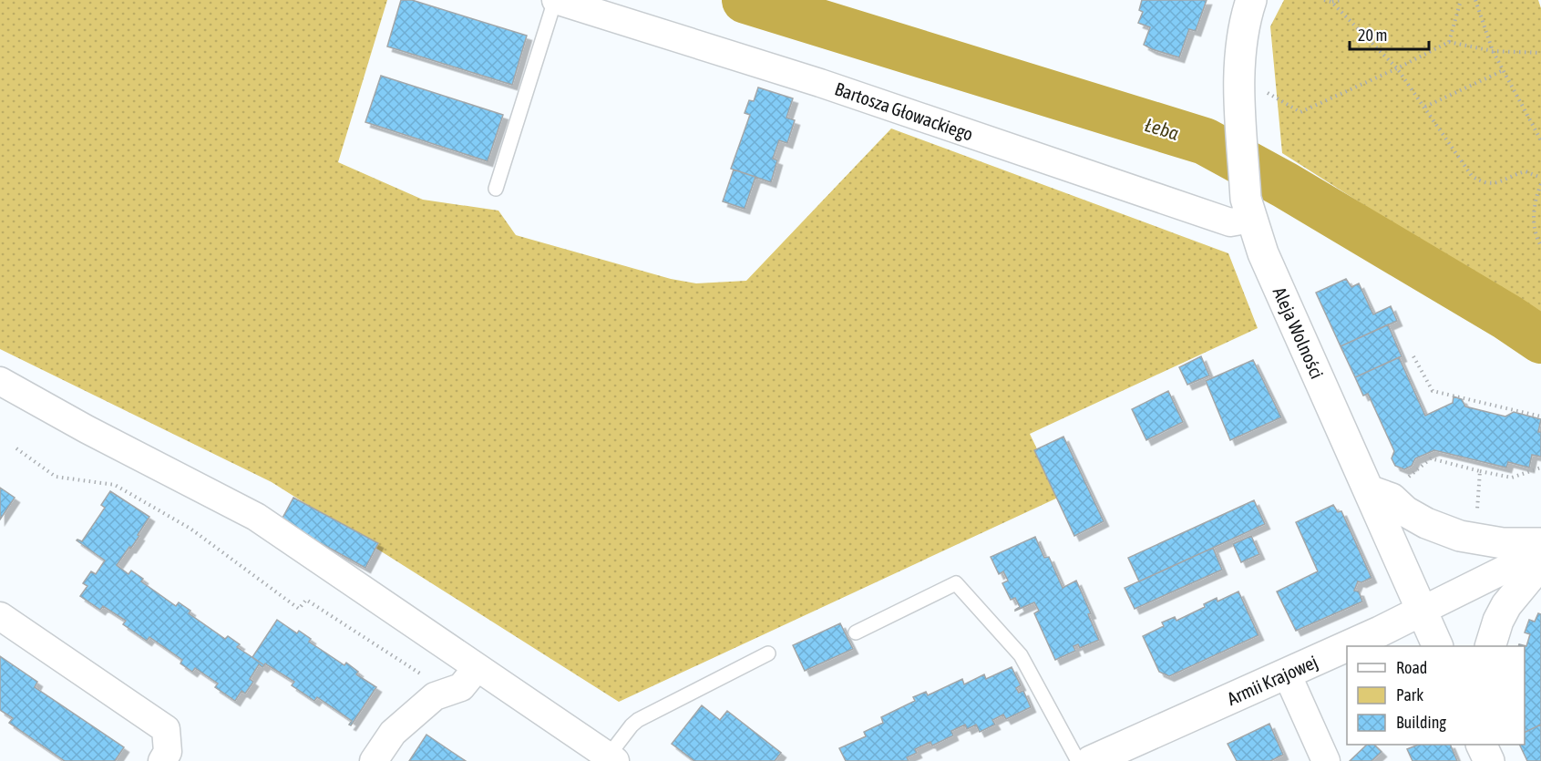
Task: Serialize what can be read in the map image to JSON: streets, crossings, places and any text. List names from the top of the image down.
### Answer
{
  "streets": {
    "street": ["Bartosza Głowackiego", "Aleja Wolności", "Armii Krajowej"]
  },
  "crossings": [
    ["Bartosza Głowackiego", "Aleja Wolności"],
    ["Aleja Wolności", "Armii Krajowej"]
  ],
  "water": ["Łeba"],
  "legend": ["Road", "Park", "Building"],
  "scale_bar": "20 m"
}
